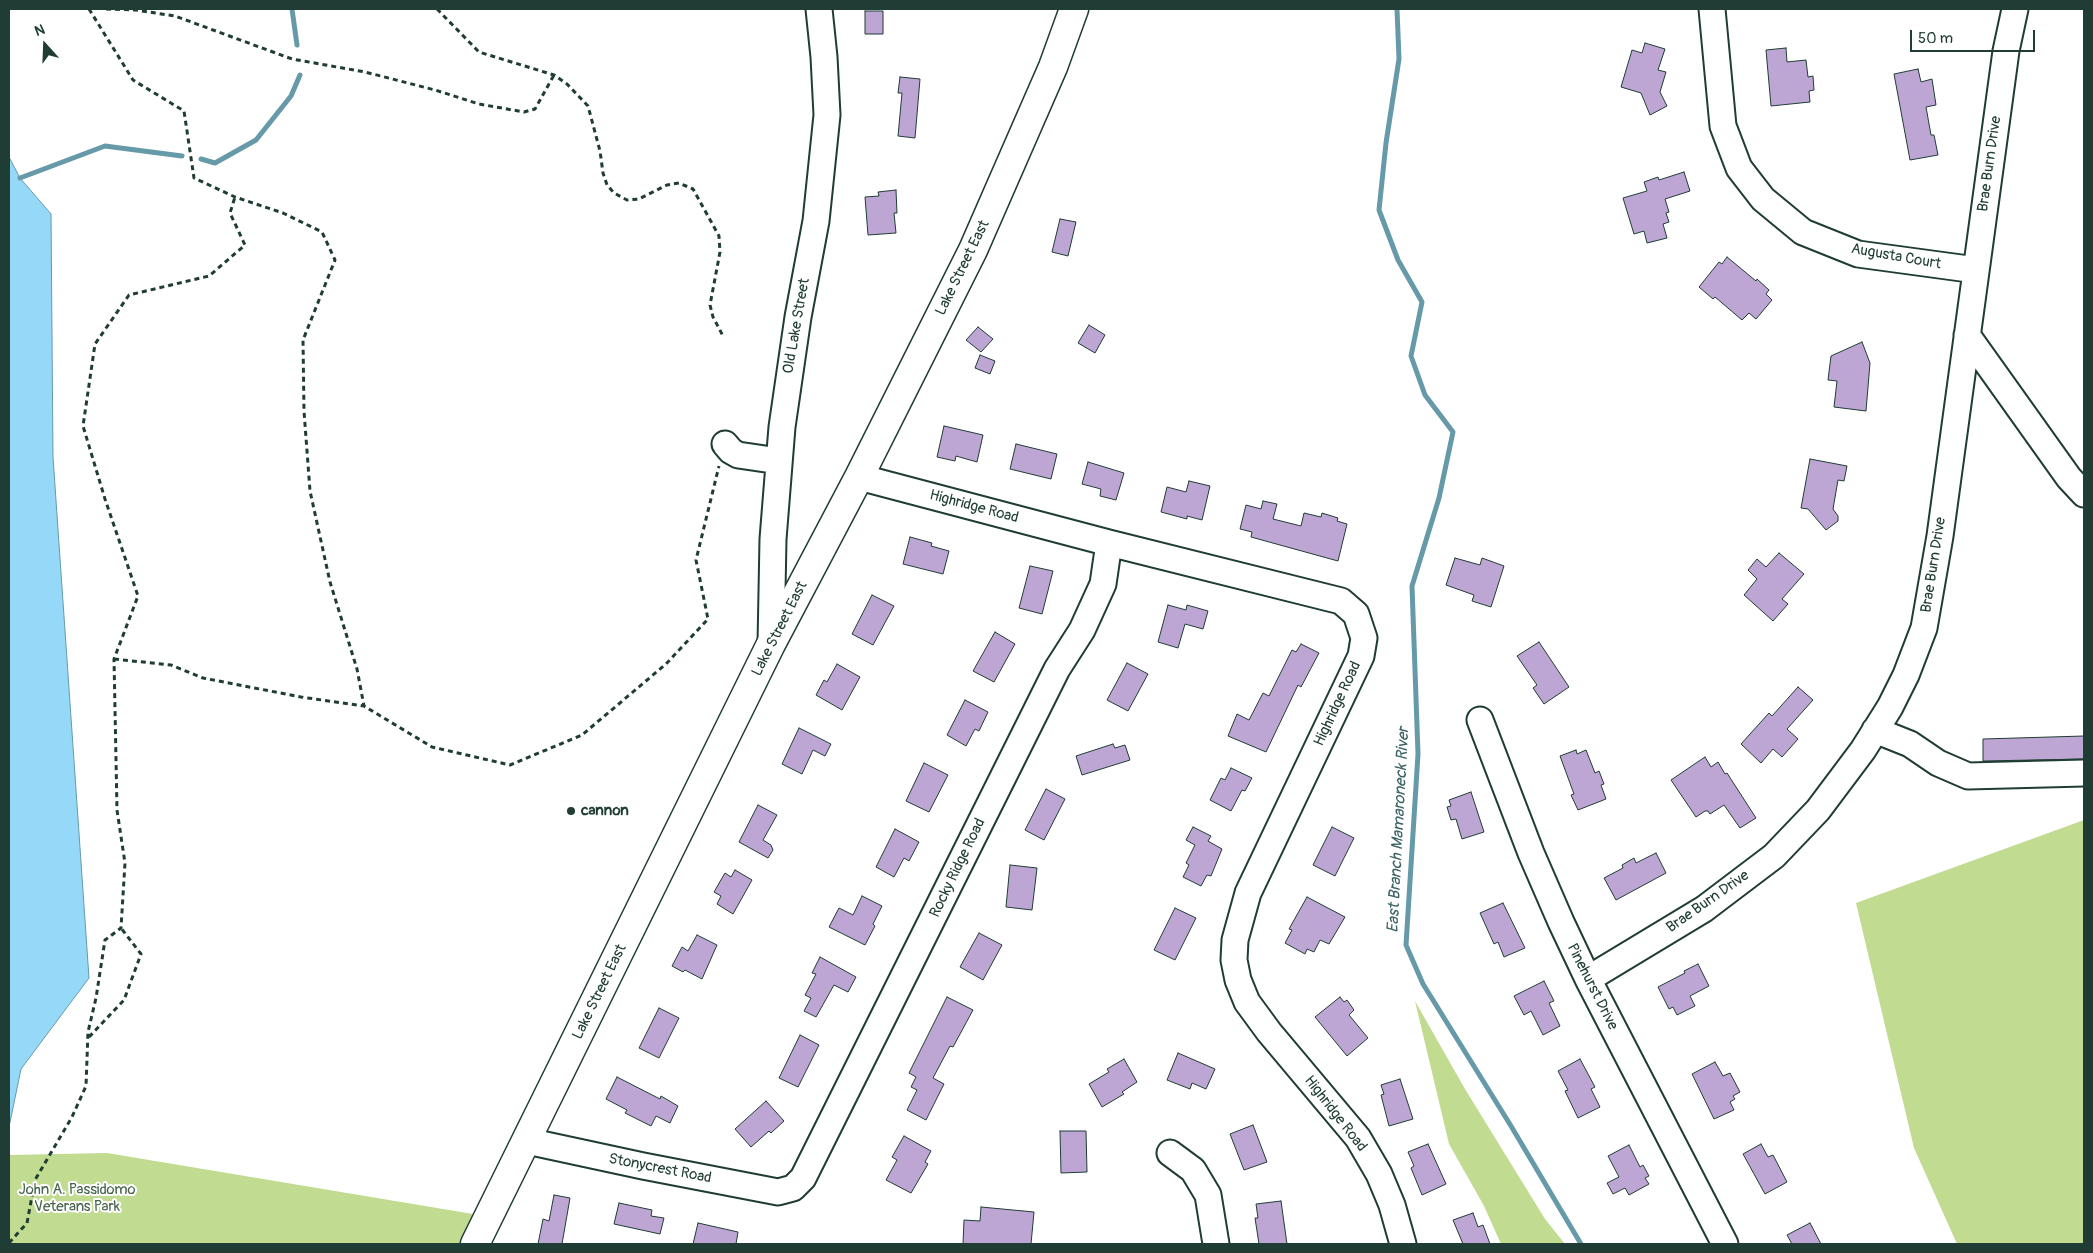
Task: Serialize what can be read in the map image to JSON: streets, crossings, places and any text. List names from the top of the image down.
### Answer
{
  "streets": {
    "main road": ["Lake Street East"],
    "street": [
      "Brae Burn Drive",
      "Augusta Court",
      "Old Lake Street",
      "Highridge Road",
      "Rocky Ridge Road",
      "Pinehurst Drive",
      "Stonycrest Road"
    ]
  },
  "crossings": [
    ["Brae Burn Drive", "Augusta Court"],
    ["Brae Burn Drive", "Pinehurst Drive"],
    ["Lake Street East", "Old Lake Street"],
    ["Lake Street East", "Highridge Road"],
    ["Lake Street East", "Stonycrest Road"],
    ["Highridge Road", "Rocky Ridge Road"],
    ["Rocky Ridge Road", "Stonycrest Road"]
  ],
  "water": ["East Branch Mamaroneck River"],
  "parks": ["John A. Passidomo Veterans Park"],
  "places": ["cannon"],
  "scale_bar": "50 m",
  "north": "top"
}
